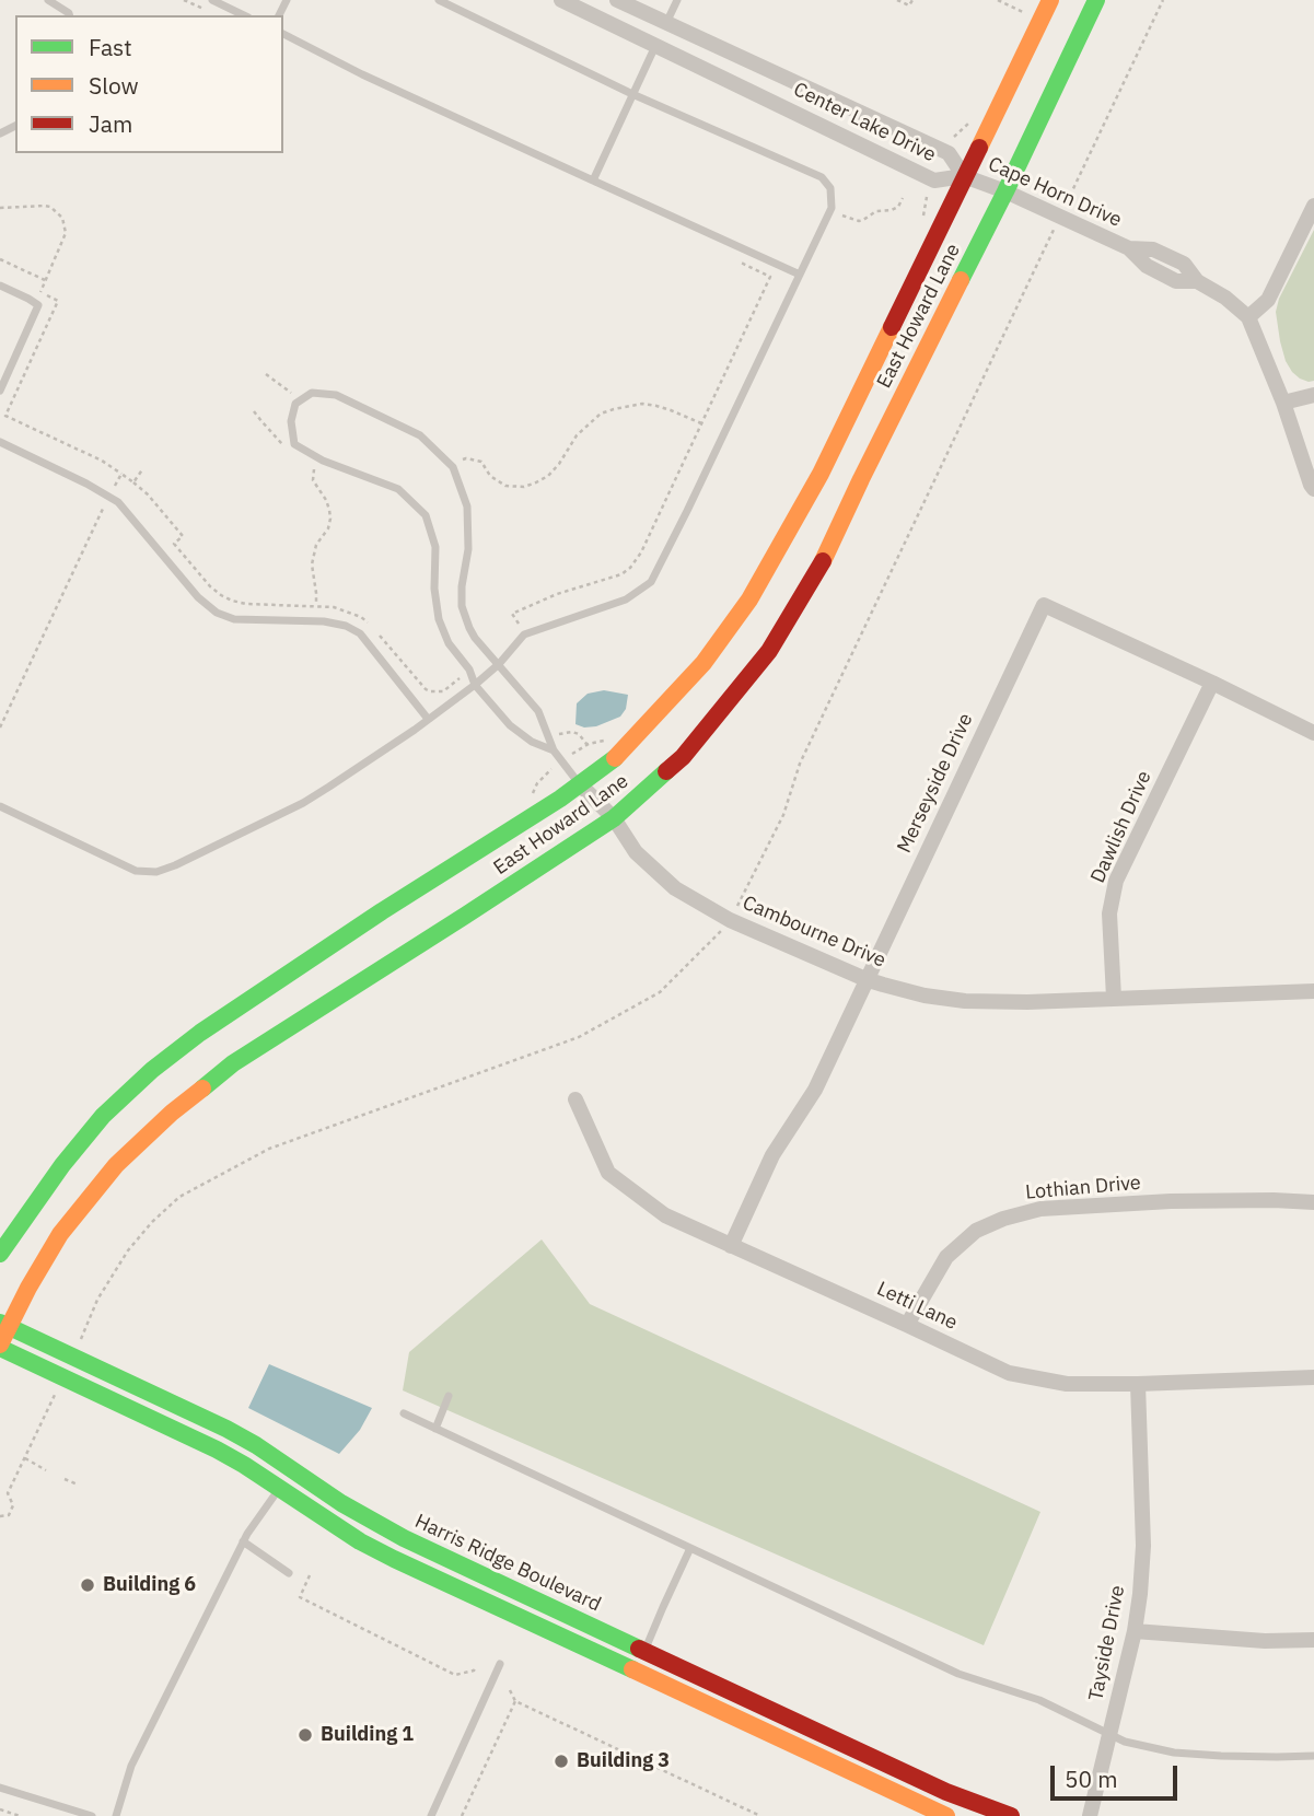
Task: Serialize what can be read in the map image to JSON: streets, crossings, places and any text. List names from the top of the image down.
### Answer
{
  "streets": {
    "main road": ["East Howard Lane", "Harris Ridge Boulevard"],
    "street": [
      "Center Lake Drive",
      "Cape Horn Drive",
      "Merseyside Drive",
      "Dawlish Drive",
      "Cambourne Drive",
      "Lothian Drive",
      "Letti Lane",
      "Tayside Drive"
    ]
  },
  "crossings": [
    ["Center Lake Drive", "Cape Horn Drive"],
    ["Center Lake Drive", "East Howard Lane"],
    ["Cape Horn Drive", "East Howard Lane"],
    ["East Howard Lane", "Cambourne Drive"],
    ["East Howard Lane", "Harris Ridge Boulevard"],
    ["Merseyside Drive", "Dawlish Drive"],
    ["Merseyside Drive", "Cambourne Drive"],
    ["Merseyside Drive", "Letti Lane"],
    ["Dawlish Drive", "Cambourne Drive"],
    ["Lothian Drive", "Letti Lane"],
    ["Letti Lane", "Tayside Drive"]
  ],
  "places": ["Building 6", "Building 1", "Building 3"],
  "legend": ["Fast", "Slow", "Jam"],
  "scale_bar": "50 m"
}
